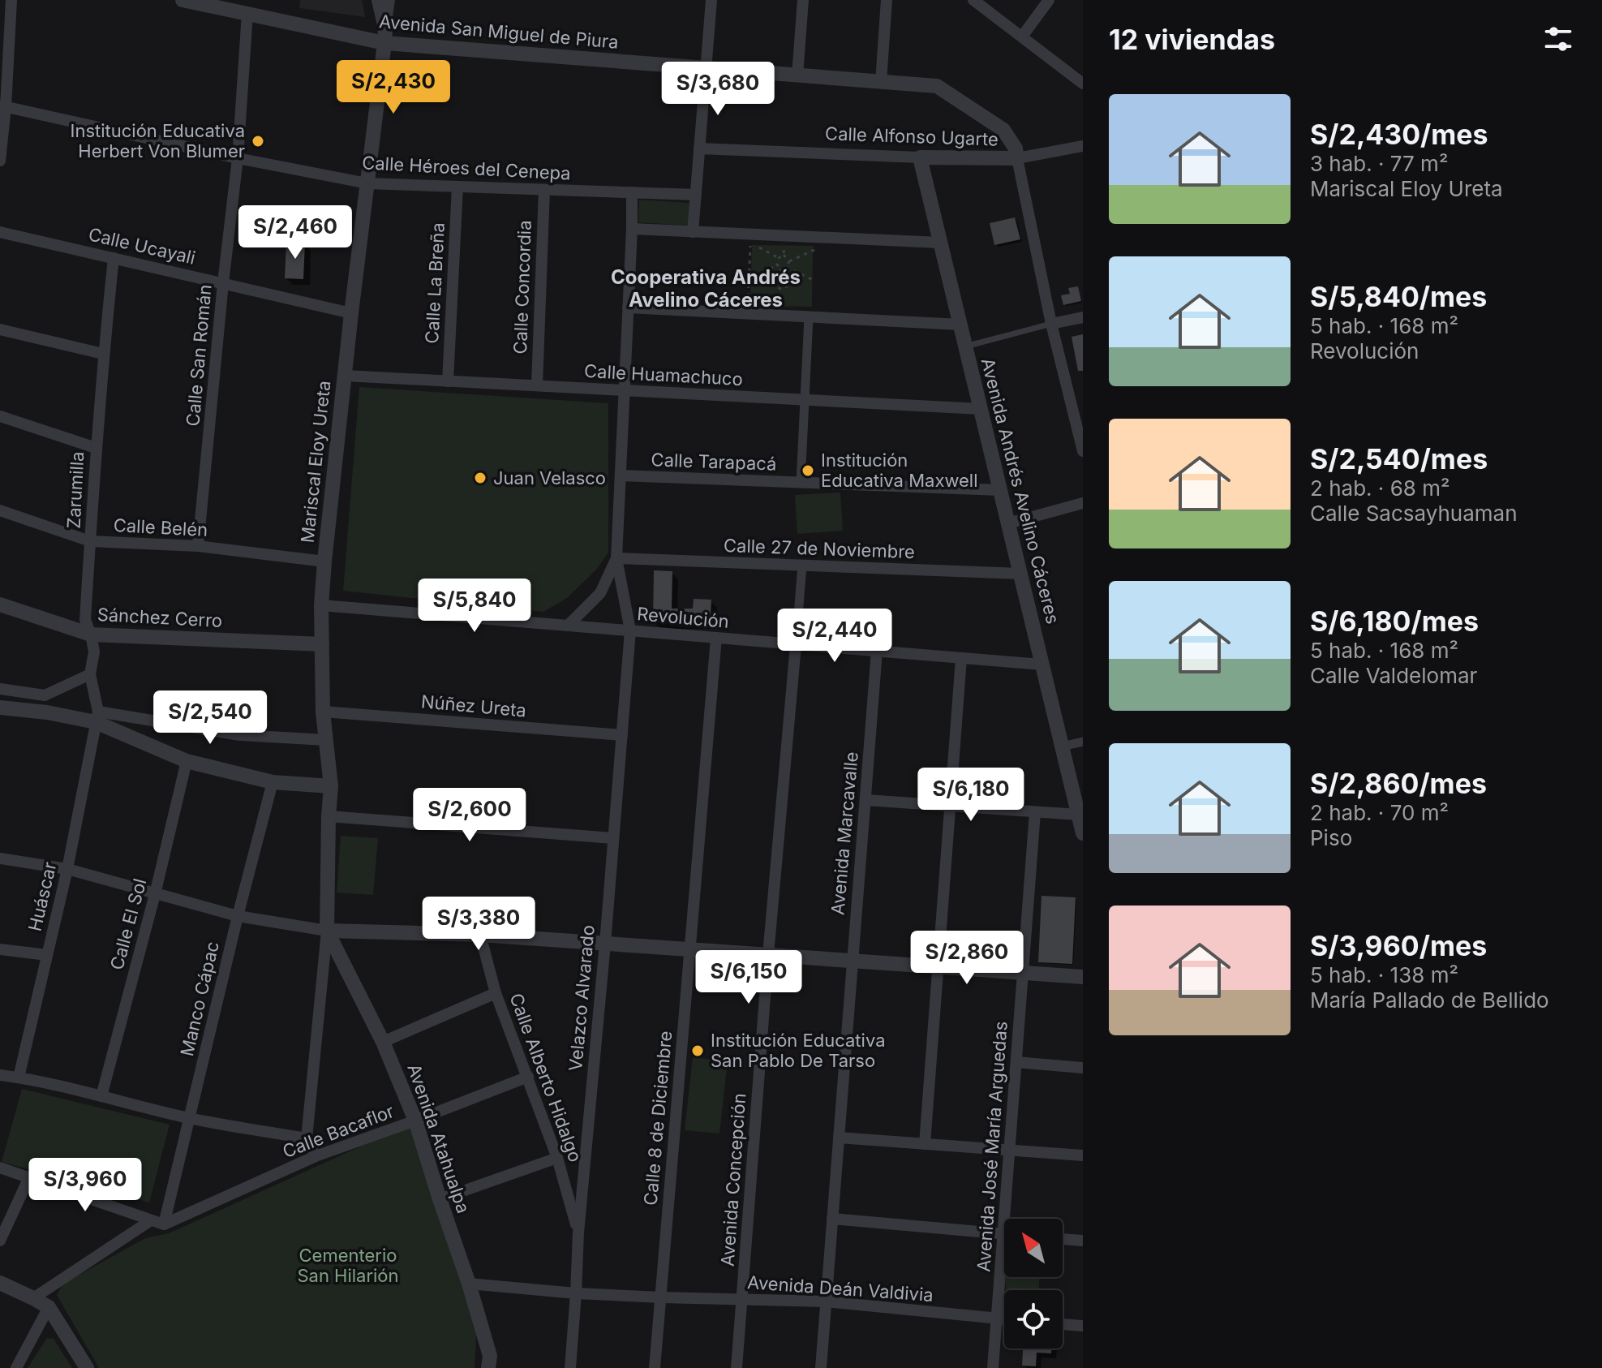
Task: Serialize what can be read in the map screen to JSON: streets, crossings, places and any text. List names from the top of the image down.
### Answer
{
  "streets": {
    "street": [
      "Avenida San Miguel de Piura",
      "Calle Alfonso Ugarte",
      "Calle Héroes del Cenepa",
      "Calle Ucayali",
      "Calle La Breña",
      "Calle Concordia",
      "Calle San Román",
      "Calle Huamachuco",
      "Mariscal Eloy Ureta",
      "Calle Tarapacá",
      "Zarumilla",
      "Avenida Andrés Avelino Cáceres",
      "Calle Belén",
      "Calle 27 de Noviembre",
      "Sánchez Cerro",
      "Revolución",
      "Núñez Ureta",
      "Avenida Marcavalle",
      "Huáscar",
      "Calle El Sol",
      "Velazco Alvarado",
      "Manco Cápac",
      "Calle Alberto Hidalgo",
      "Calle 8 de Diciembre",
      "Calle Bacaflor",
      "Avenida Atahualpa",
      "Avenida José María Arguedas",
      "Avenida Concepción",
      "Avenida Deán Valdivia"
    ]
  },
  "crossings": [
    ["Avenida San Miguel de Piura", "Calle Alfonso Ugarte"],
    ["Avenida San Miguel de Piura", "Calle San Román"],
    ["Avenida San Miguel de Piura", "Mariscal Eloy Ureta"],
    ["Calle Alfonso Ugarte", "Avenida Andrés Avelino Cáceres"],
    ["Calle Héroes del Cenepa", "Calle La Breña"],
    ["Calle Héroes del Cenepa", "Calle Concordia"],
    ["Calle Héroes del Cenepa", "Calle San Román"],
    ["Calle Héroes del Cenepa", "Mariscal Eloy Ureta"],
    ["Calle Ucayali", "Calle San Román"],
    ["Calle Ucayali", "Mariscal Eloy Ureta"],
    ["Calle Ucayali", "Zarumilla"],
    ["Calle La Breña", "Calle Huamachuco"],
    ["Calle Concordia", "Calle Huamachuco"],
    ["Calle San Román", "Calle Belén"],
    ["Calle Huamachuco", "Mariscal Eloy Ureta"],
    ["Calle Huamachuco", "Avenida Andrés Avelino Cáceres"],
    ["Mariscal Eloy Ureta", "Calle Belén"],
    ["Mariscal Eloy Ureta", "Sánchez Cerro"],
    ["Mariscal Eloy Ureta", "Revolución"],
    ["Mariscal Eloy Ureta", "Núñez Ureta"],
    ["Mariscal Eloy Ureta", "Avenida Atahualpa"],
    ["Calle Tarapacá", "Avenida Andrés Avelino Cáceres"],
    ["Zarumilla", "Calle Belén"],
    ["Zarumilla", "Sánchez Cerro"],
    ["Zarumilla", "Huáscar"],
    ["Avenida Andrés Avelino Cáceres", "Calle 27 de Noviembre"],
    ["Avenida Andrés Avelino Cáceres", "Revolución"],
    ["Calle 27 de Noviembre", "Velazco Alvarado"],
    ["Revolución", "Avenida Marcavalle"],
    ["Revolución", "Velazco Alvarado"],
    ["Revolución", "Calle 8 de Diciembre"],
    ["Revolución", "Avenida Concepción"],
    ["Núñez Ureta", "Velazco Alvarado"],
    ["Avenida Marcavalle", "Avenida Deán Valdivia"],
    ["Velazco Alvarado", "Calle Alberto Hidalgo"],
    ["Velazco Alvarado", "Avenida Deán Valdivia"],
    ["Manco Cápac", "Calle Bacaflor"],
    ["Calle Alberto Hidalgo", "Calle Bacaflor"],
    ["Calle 8 de Diciembre", "Avenida Deán Valdivia"],
    ["Calle Bacaflor", "Avenida Atahualpa"],
    ["Avenida Atahualpa", "Avenida Deán Valdivia"],
    ["Avenida José María Arguedas", "Avenida Deán Valdivia"],
    ["Avenida Concepción", "Avenida Deán Valdivia"]
  ],
  "districts": ["Cooperativa Andrés Avelino Cáceres"],
  "parks": ["Cementerio San Hilarión"],
  "places": [
    "Institución Educativa Herbert Von Blumer",
    "Institución Educativa Maxwell",
    "Juan Velasco",
    "Institución Educativa San Pablo De Tarso"
  ],
  "north": "top left",
  "page": {
    "heading": "12 viviendas",
    "price": [
      "S/2,430",
      "S/3,680",
      "S/2,460",
      "S/5,840",
      "S/2,440",
      "S/2,540",
      "S/6,180",
      "S/2,600",
      "S/3,380",
      "S/2,860",
      "S/6,150",
      "S/3,960"
    ],
    "list": [
      {
        "name": "S/2,430/mes",
        "note": "3 hab. · 77 m² · Mariscal Eloy Ureta"
      },
      {
        "name": "S/5,840/mes",
        "note": "5 hab. · 168 m² · Revolución"
      },
      {
        "name": "S/2,540/mes",
        "note": "2 hab. · 68 m² · Calle Sacsayhuaman"
      },
      {
        "name": "S/6,180/mes",
        "note": "5 hab. · 168 m² · Calle Valdelomar"
      },
      {
        "name": "S/2,860/mes",
        "note": "2 hab. · 70 m² · Piso"
      },
      {
        "name": "S/3,960/mes",
        "note": "5 hab. · 138 m² · María Pallado de Bellido"
      }
    ]
  }
}
